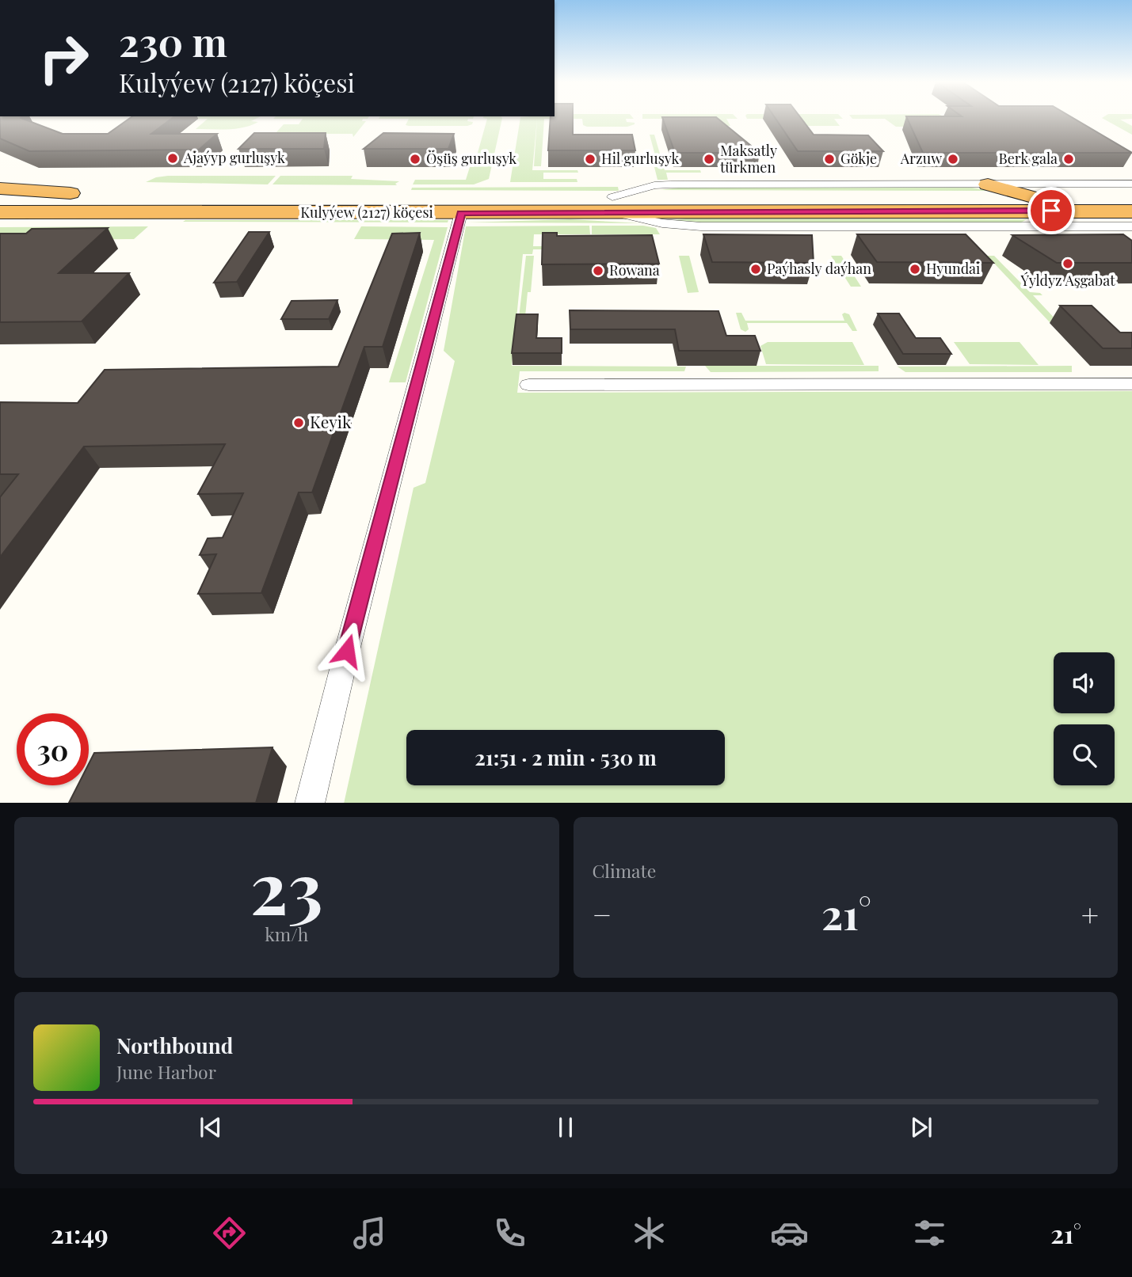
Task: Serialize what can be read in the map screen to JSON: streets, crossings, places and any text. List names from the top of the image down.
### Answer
{
  "streets": {
    "highway": ["Kulyýew (2127) köçesi"]
  },
  "places": [
    "Ajaýyp gurluşyk",
    "Öşüş gurluşyk",
    "Hil gurluşyk",
    "Maksatly türkmen",
    "Gökje",
    "Arzuw",
    "Berk gala",
    "Ýyldyz Aşgabat",
    "Paýhasly daýhan",
    "Hyundai",
    "Rowana",
    "Keyik"
  ],
  "page": {
    "turn": ["230 m", "Kulyýew (2127) köçesi"],
    "limit": "30",
    "trip": "21:51 · 2 min · 530 m",
    "tile": [
      ["23", "km/h"],
      "Climate"
    ],
    "heat": ["−", "21°", "+"],
    "song": ["Northbound", "June Harbor"],
    "tabs": ["21:49", "21°"]
  }
}
